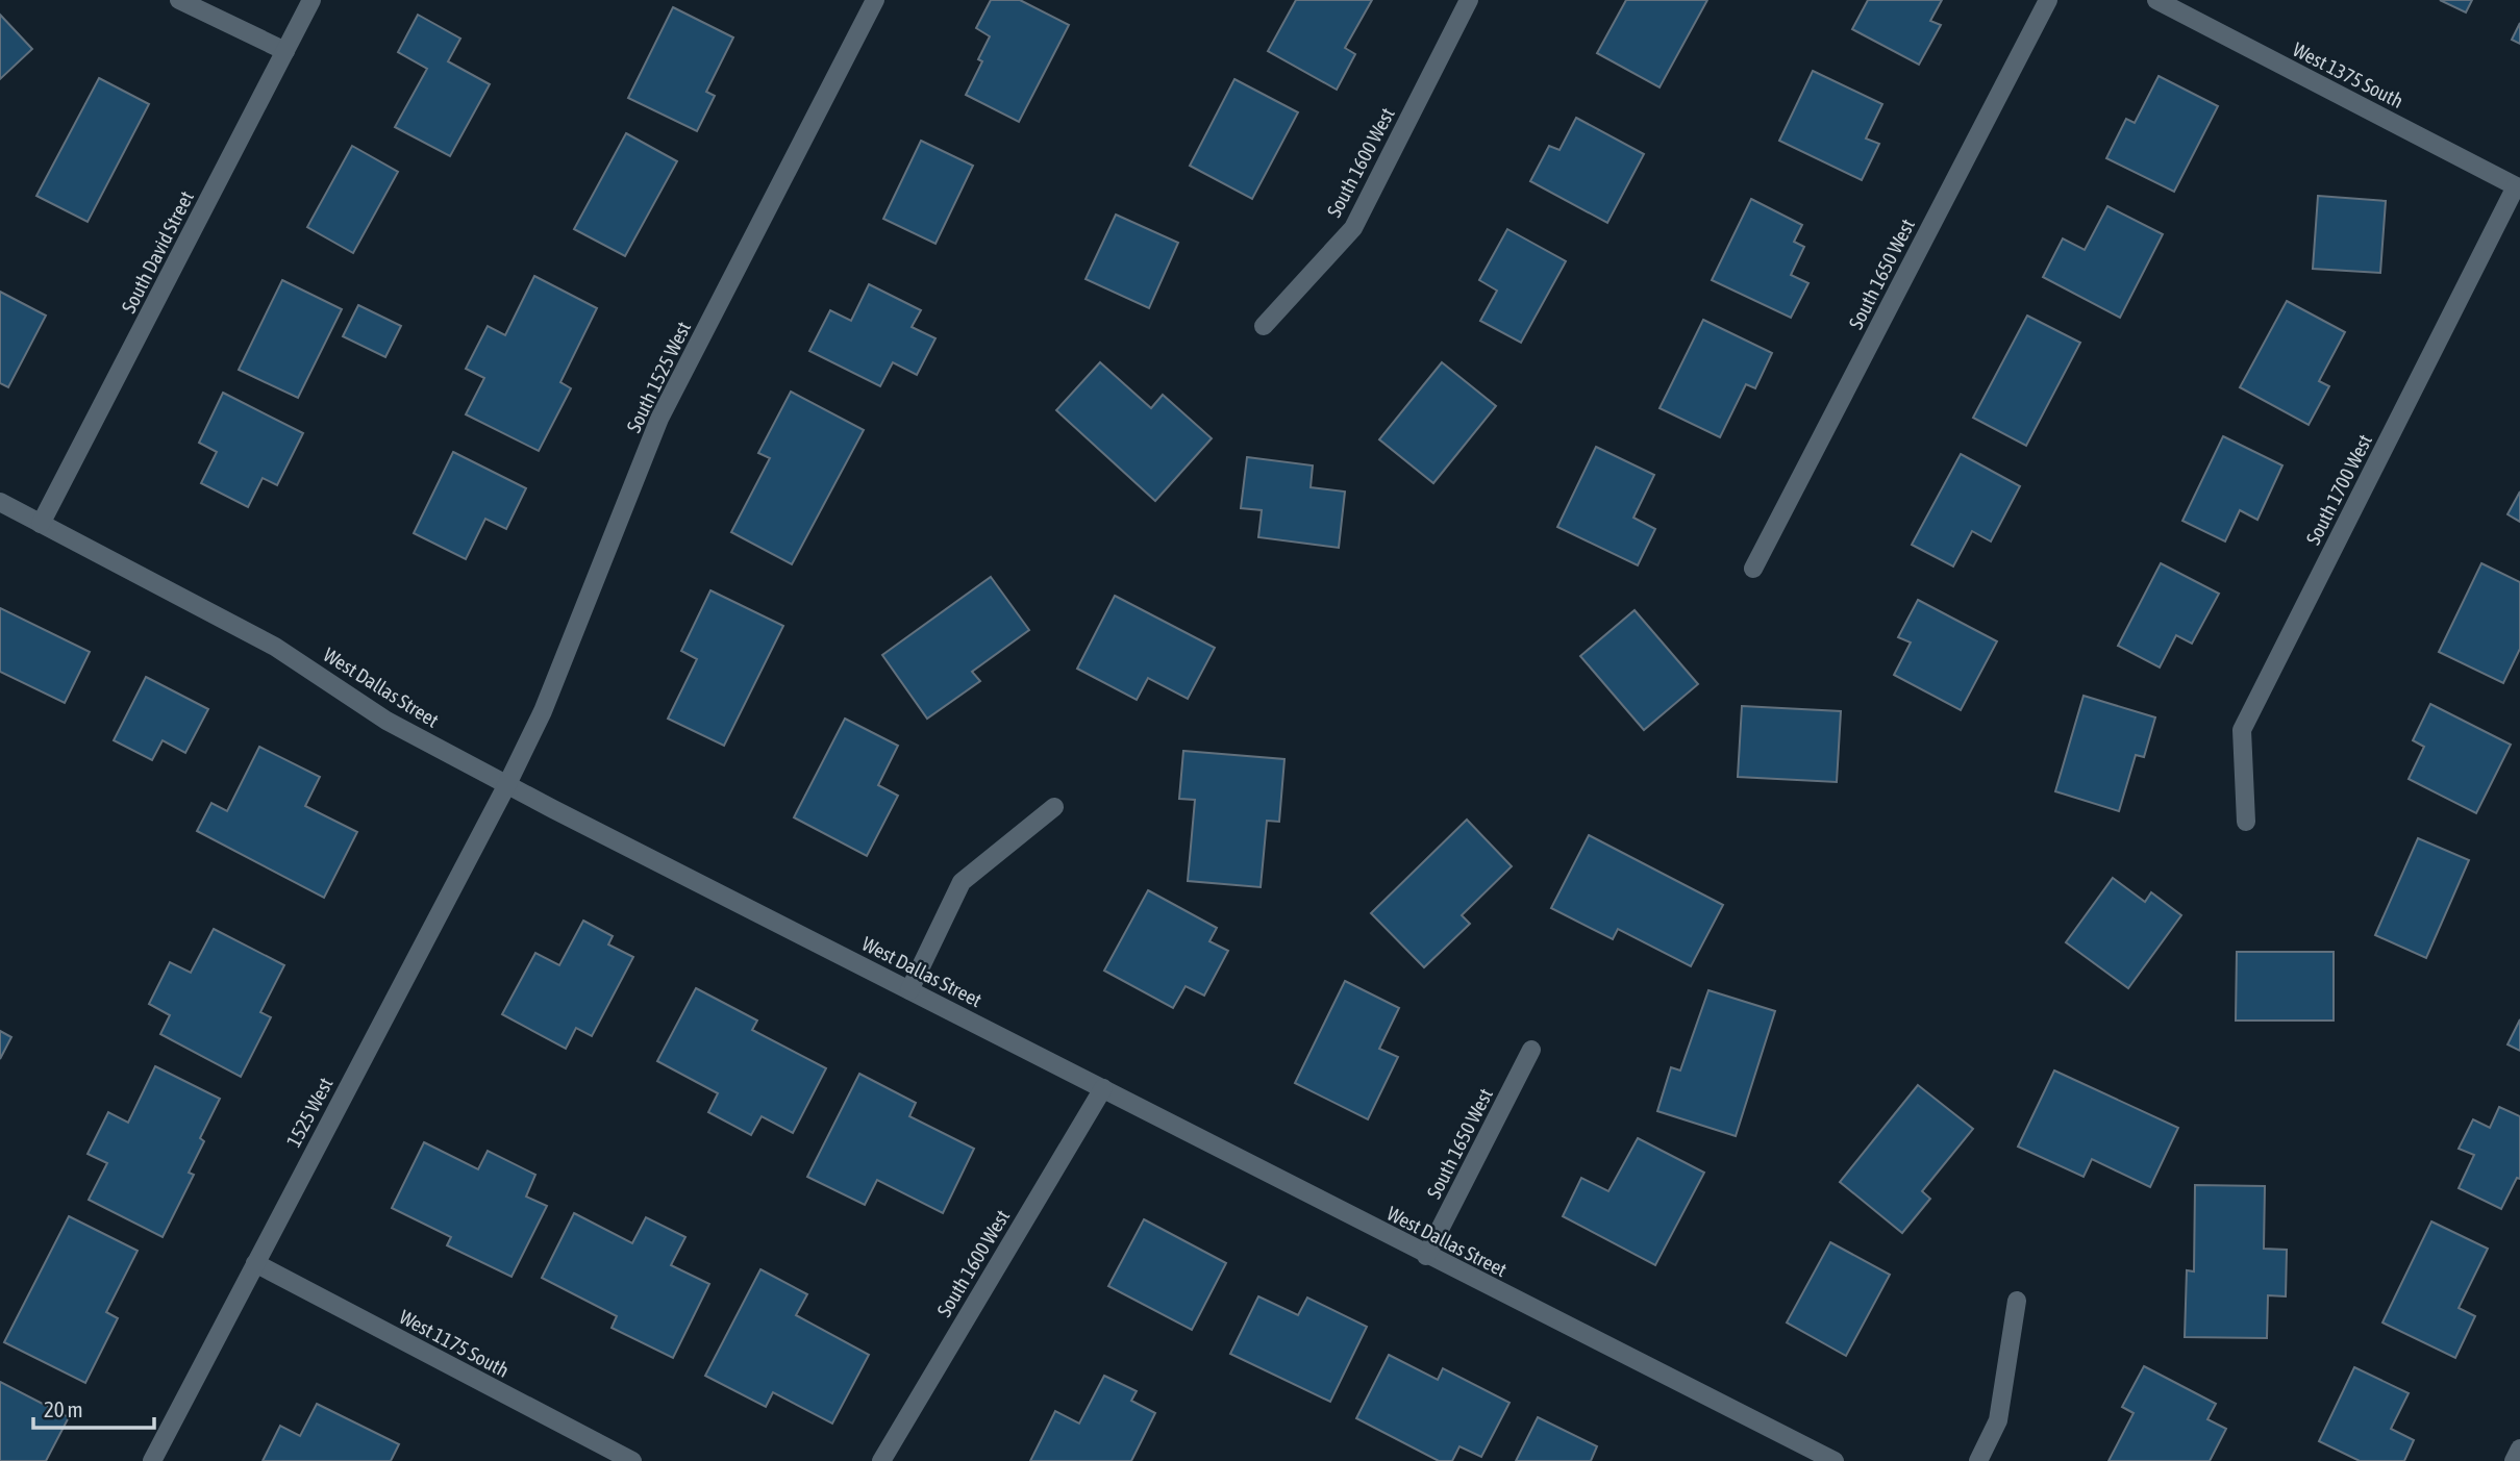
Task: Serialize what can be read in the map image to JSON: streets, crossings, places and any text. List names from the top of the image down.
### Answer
{
  "streets": {
    "street": [
      "West 1375 South",
      "South 1600 West",
      "South David Street",
      "South 1650 West",
      "South 1525 West",
      "South 1700 West",
      "West Dallas Street",
      "1525 West",
      "West 1175 South"
    ]
  },
  "crossings": [
    ["West 1375 South", "South 1700 West"],
    ["South 1600 West", "West Dallas Street"],
    ["South David Street", "West Dallas Street"],
    ["South 1650 West", "West Dallas Street"],
    ["South 1525 West", "West Dallas Street"],
    ["South 1525 West", "1525 West"],
    ["West Dallas Street", "1525 West"],
    ["1525 West", "West 1175 South"]
  ],
  "scale_bar": "20 m"
}
